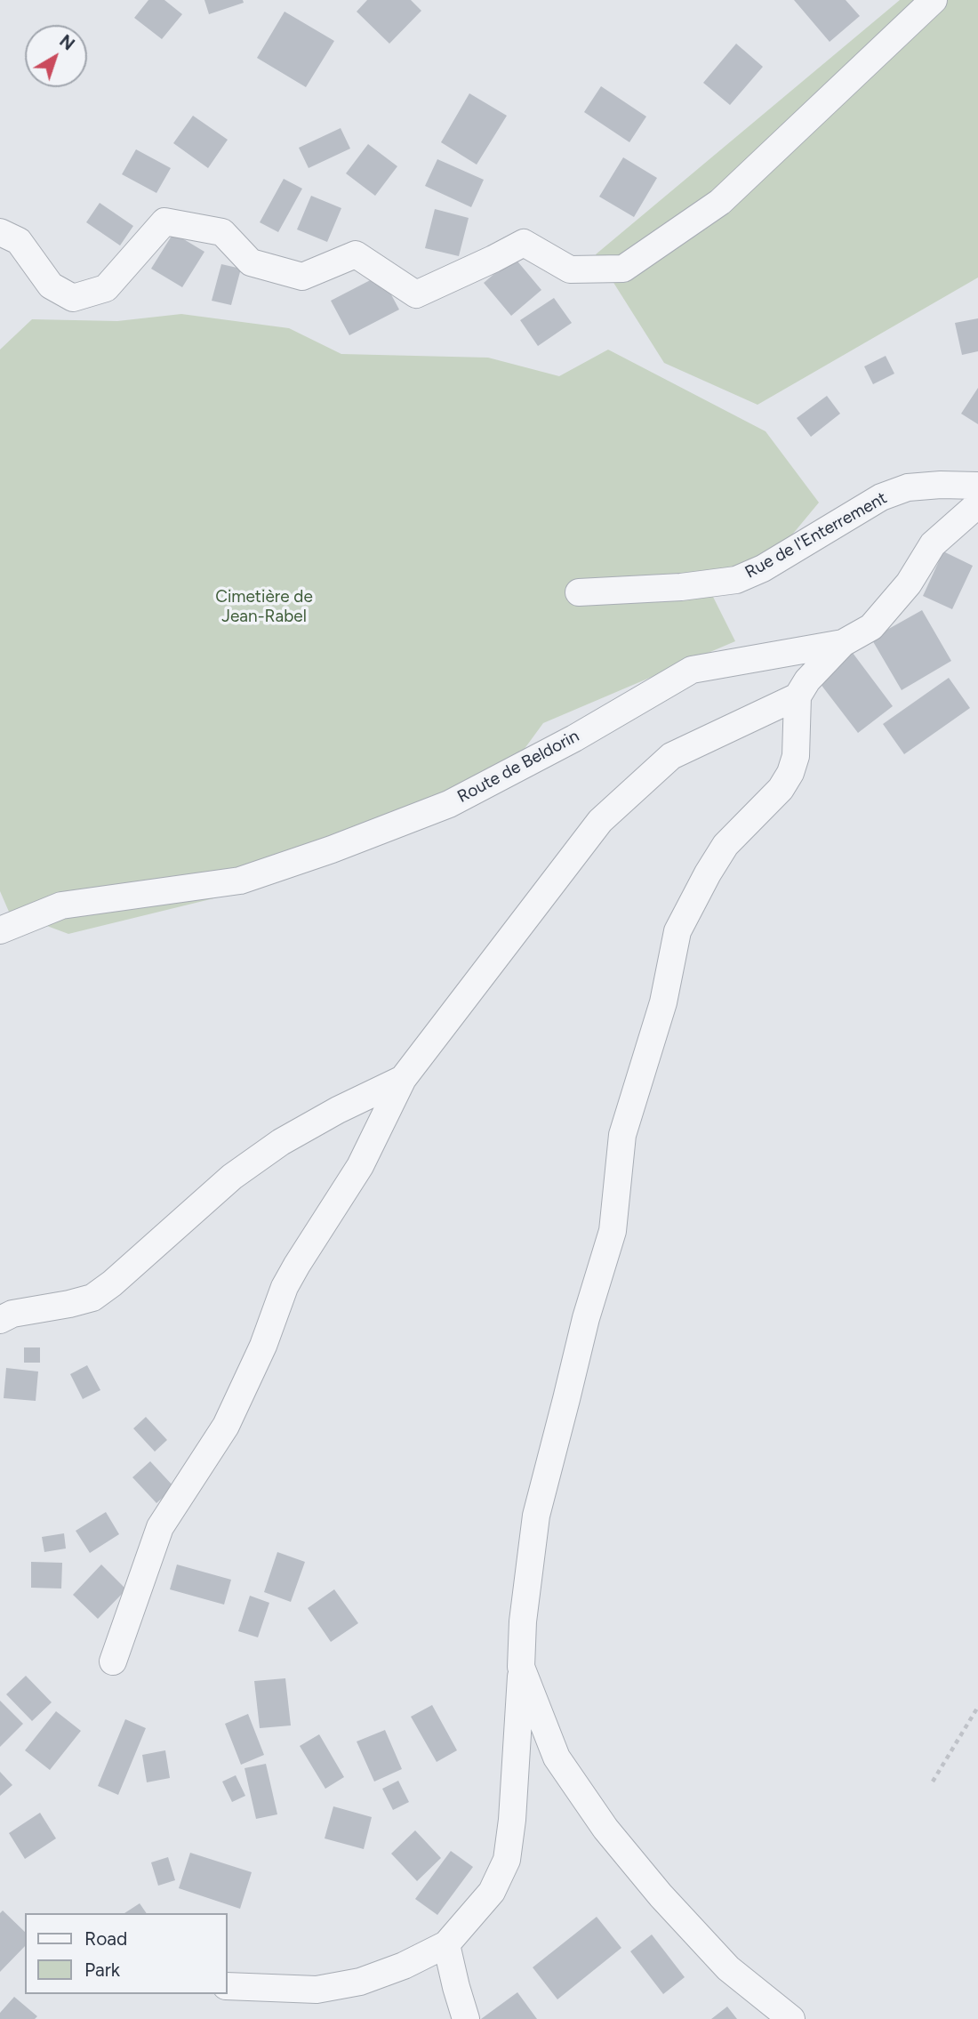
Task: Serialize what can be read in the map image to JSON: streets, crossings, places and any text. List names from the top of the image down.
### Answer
{
  "streets": {
    "street": ["Rue de l'Enterrement", "Route de Beldorin"]
  },
  "parks": ["Cimetière de Jean-Rabel"],
  "legend": ["Road", "Park"],
  "north": "top right"
}
